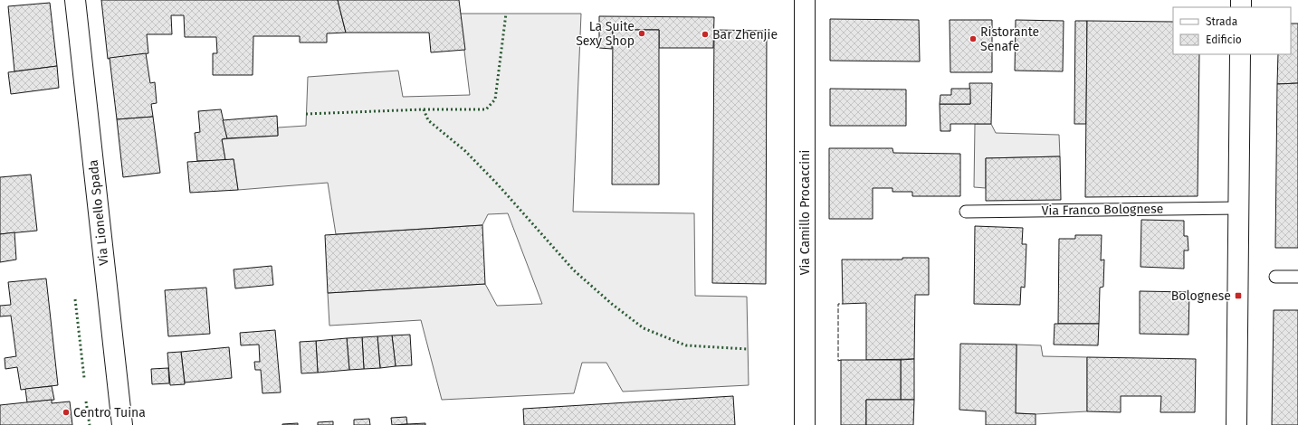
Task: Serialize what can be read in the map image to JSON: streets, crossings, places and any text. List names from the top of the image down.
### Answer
{
  "streets": {
    "street": ["Via Lionello Spada", "Via Camillo Procaccini"],
    "lane": ["Via Franco Bolognese"]
  },
  "places": {
    "other": [
      "La Suite Sexy Shop",
      "Bar Zhenjie",
      "Ristorante Senafe",
      "Centro Tuina"
    ],
    "transit": ["Bolognese"]
  },
  "legend": ["Strada", "Edificio"]
}
